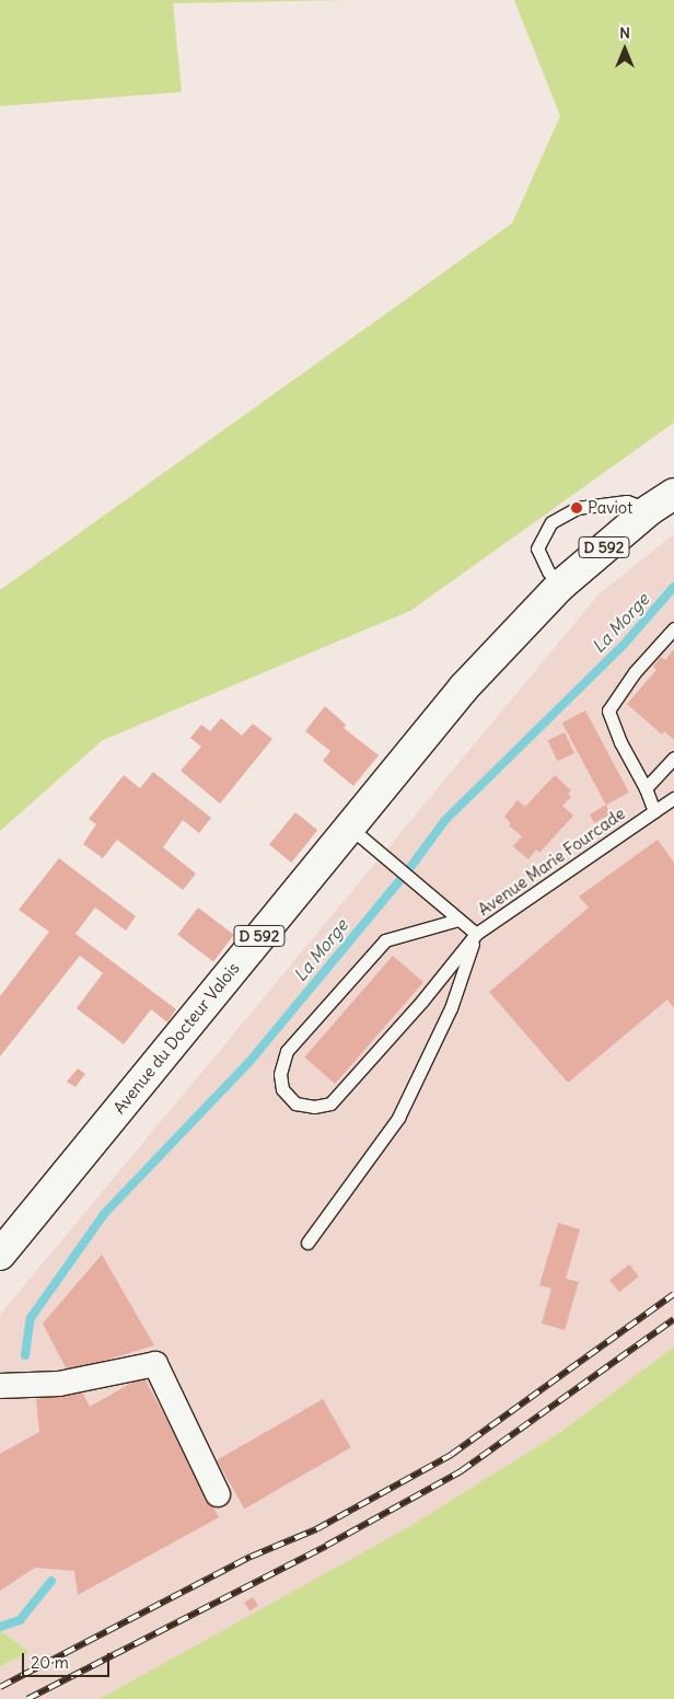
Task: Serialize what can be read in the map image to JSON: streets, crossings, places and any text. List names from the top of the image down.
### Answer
{
  "streets": {
    "main road": ["D 592", "Avenue du Docteur Valois"],
    "lane": ["Avenue Marie Fourcade"]
  },
  "crossings": [
    ["D 592", "Avenue du Docteur Valois"],
    ["Avenue Marie Fourcade", "Avenue du Docteur Valois"]
  ],
  "water": ["La Morge"],
  "places": ["Paviot"],
  "scale_bar": "20 m",
  "north": "top"
}
